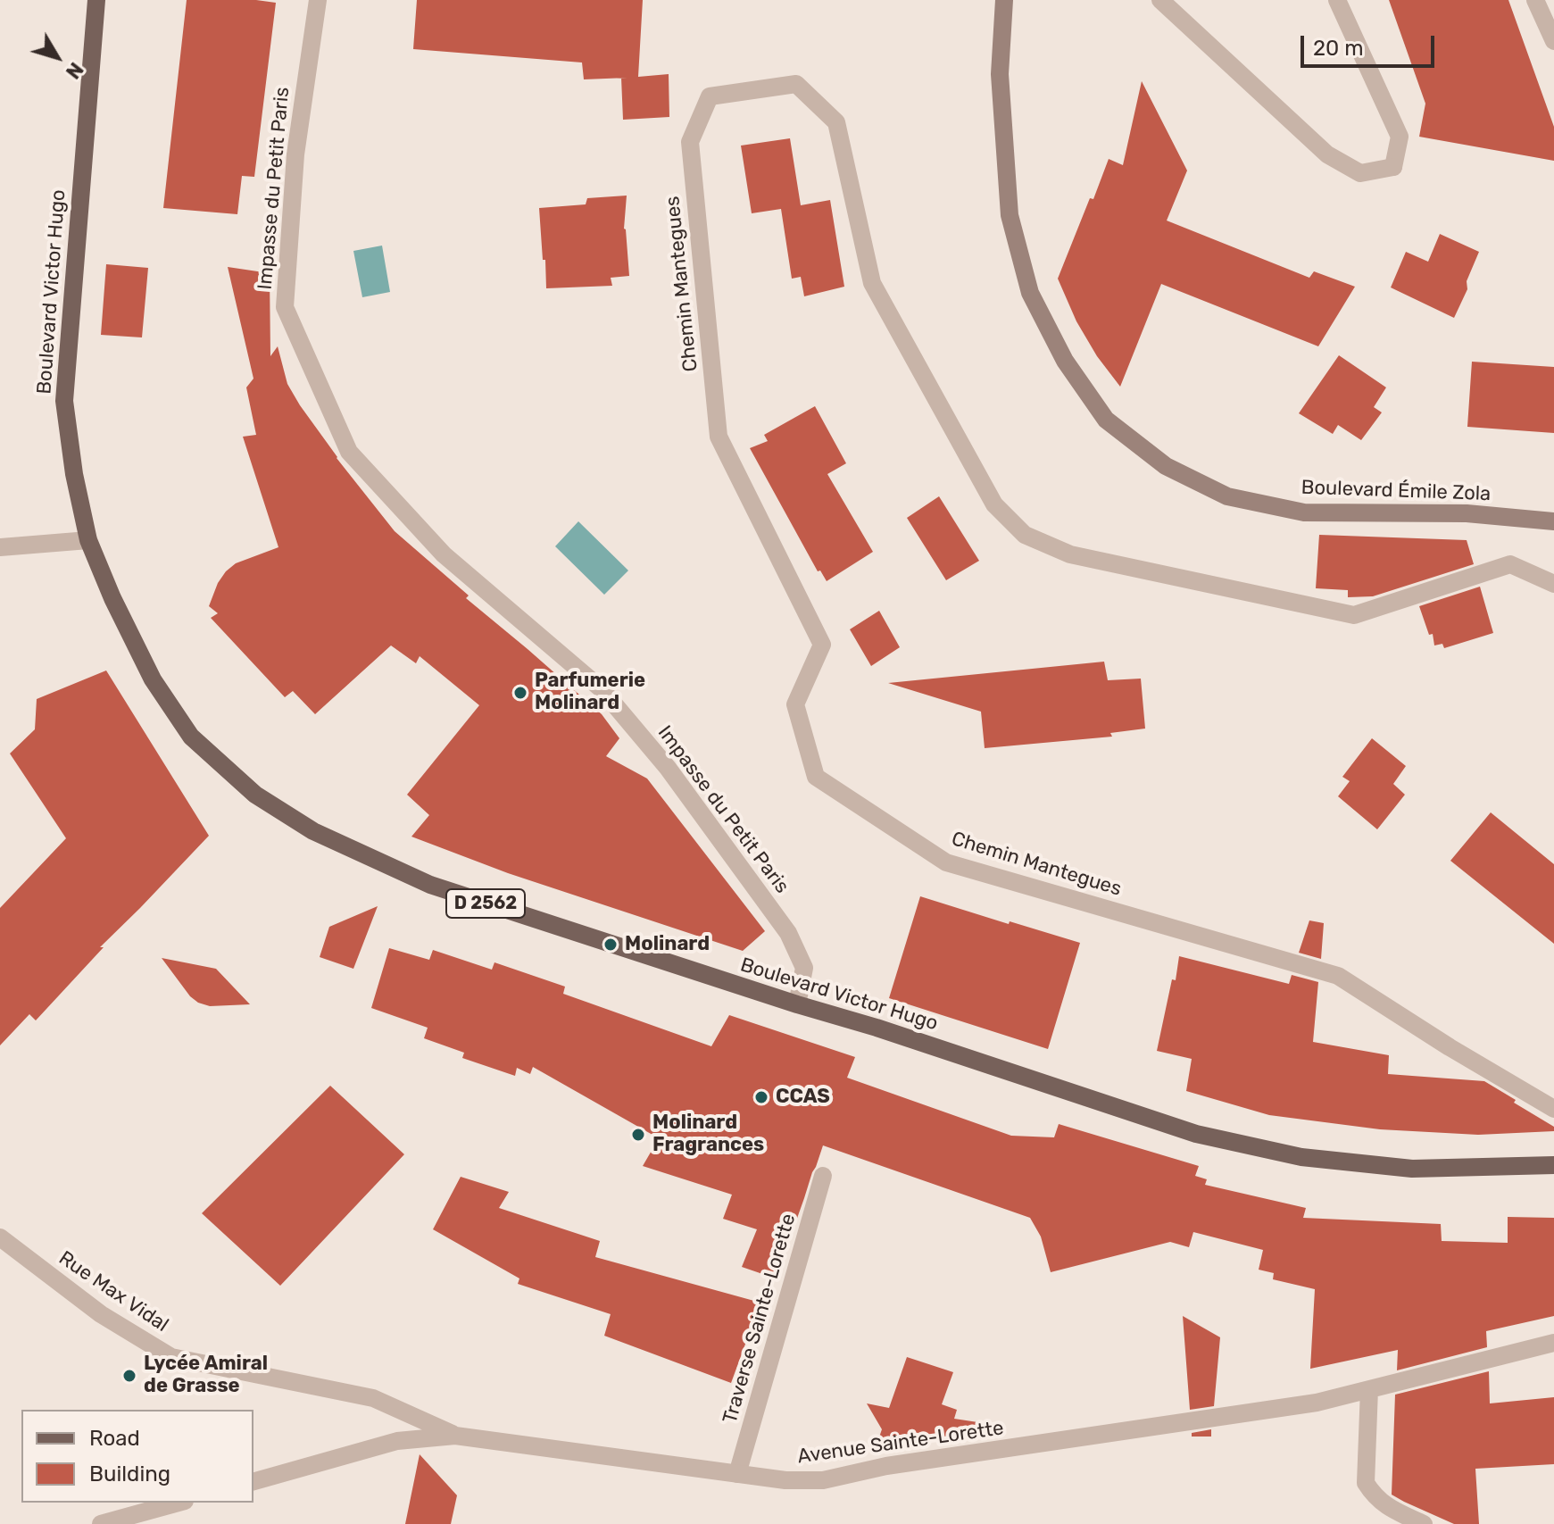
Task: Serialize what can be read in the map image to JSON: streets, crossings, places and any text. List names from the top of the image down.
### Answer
{
  "streets": {
    "main road": ["Boulevard Victor Hugo", "Boulevard Émile Zola", "D 2562"],
    "street": [
      "Impasse du Petit Paris",
      "Chemin Mantegues",
      "Rue Max Vidal",
      "Traverse Sainte-Lorette",
      "Avenue Sainte-Lorette"
    ]
  },
  "crossings": [
    ["Impasse du Petit Paris", "Boulevard Victor Hugo"],
    ["Rue Max Vidal", "Avenue Sainte-Lorette"],
    ["Traverse Sainte-Lorette", "Avenue Sainte-Lorette"]
  ],
  "places": [
    "Parfumerie Molinard",
    "Molinard",
    "CCAS",
    "Molinard Fragrances",
    "Lycée Amiral de Grasse"
  ],
  "legend": ["Road", "Building"],
  "scale_bar": "20 m",
  "north": "bottom right"
}
